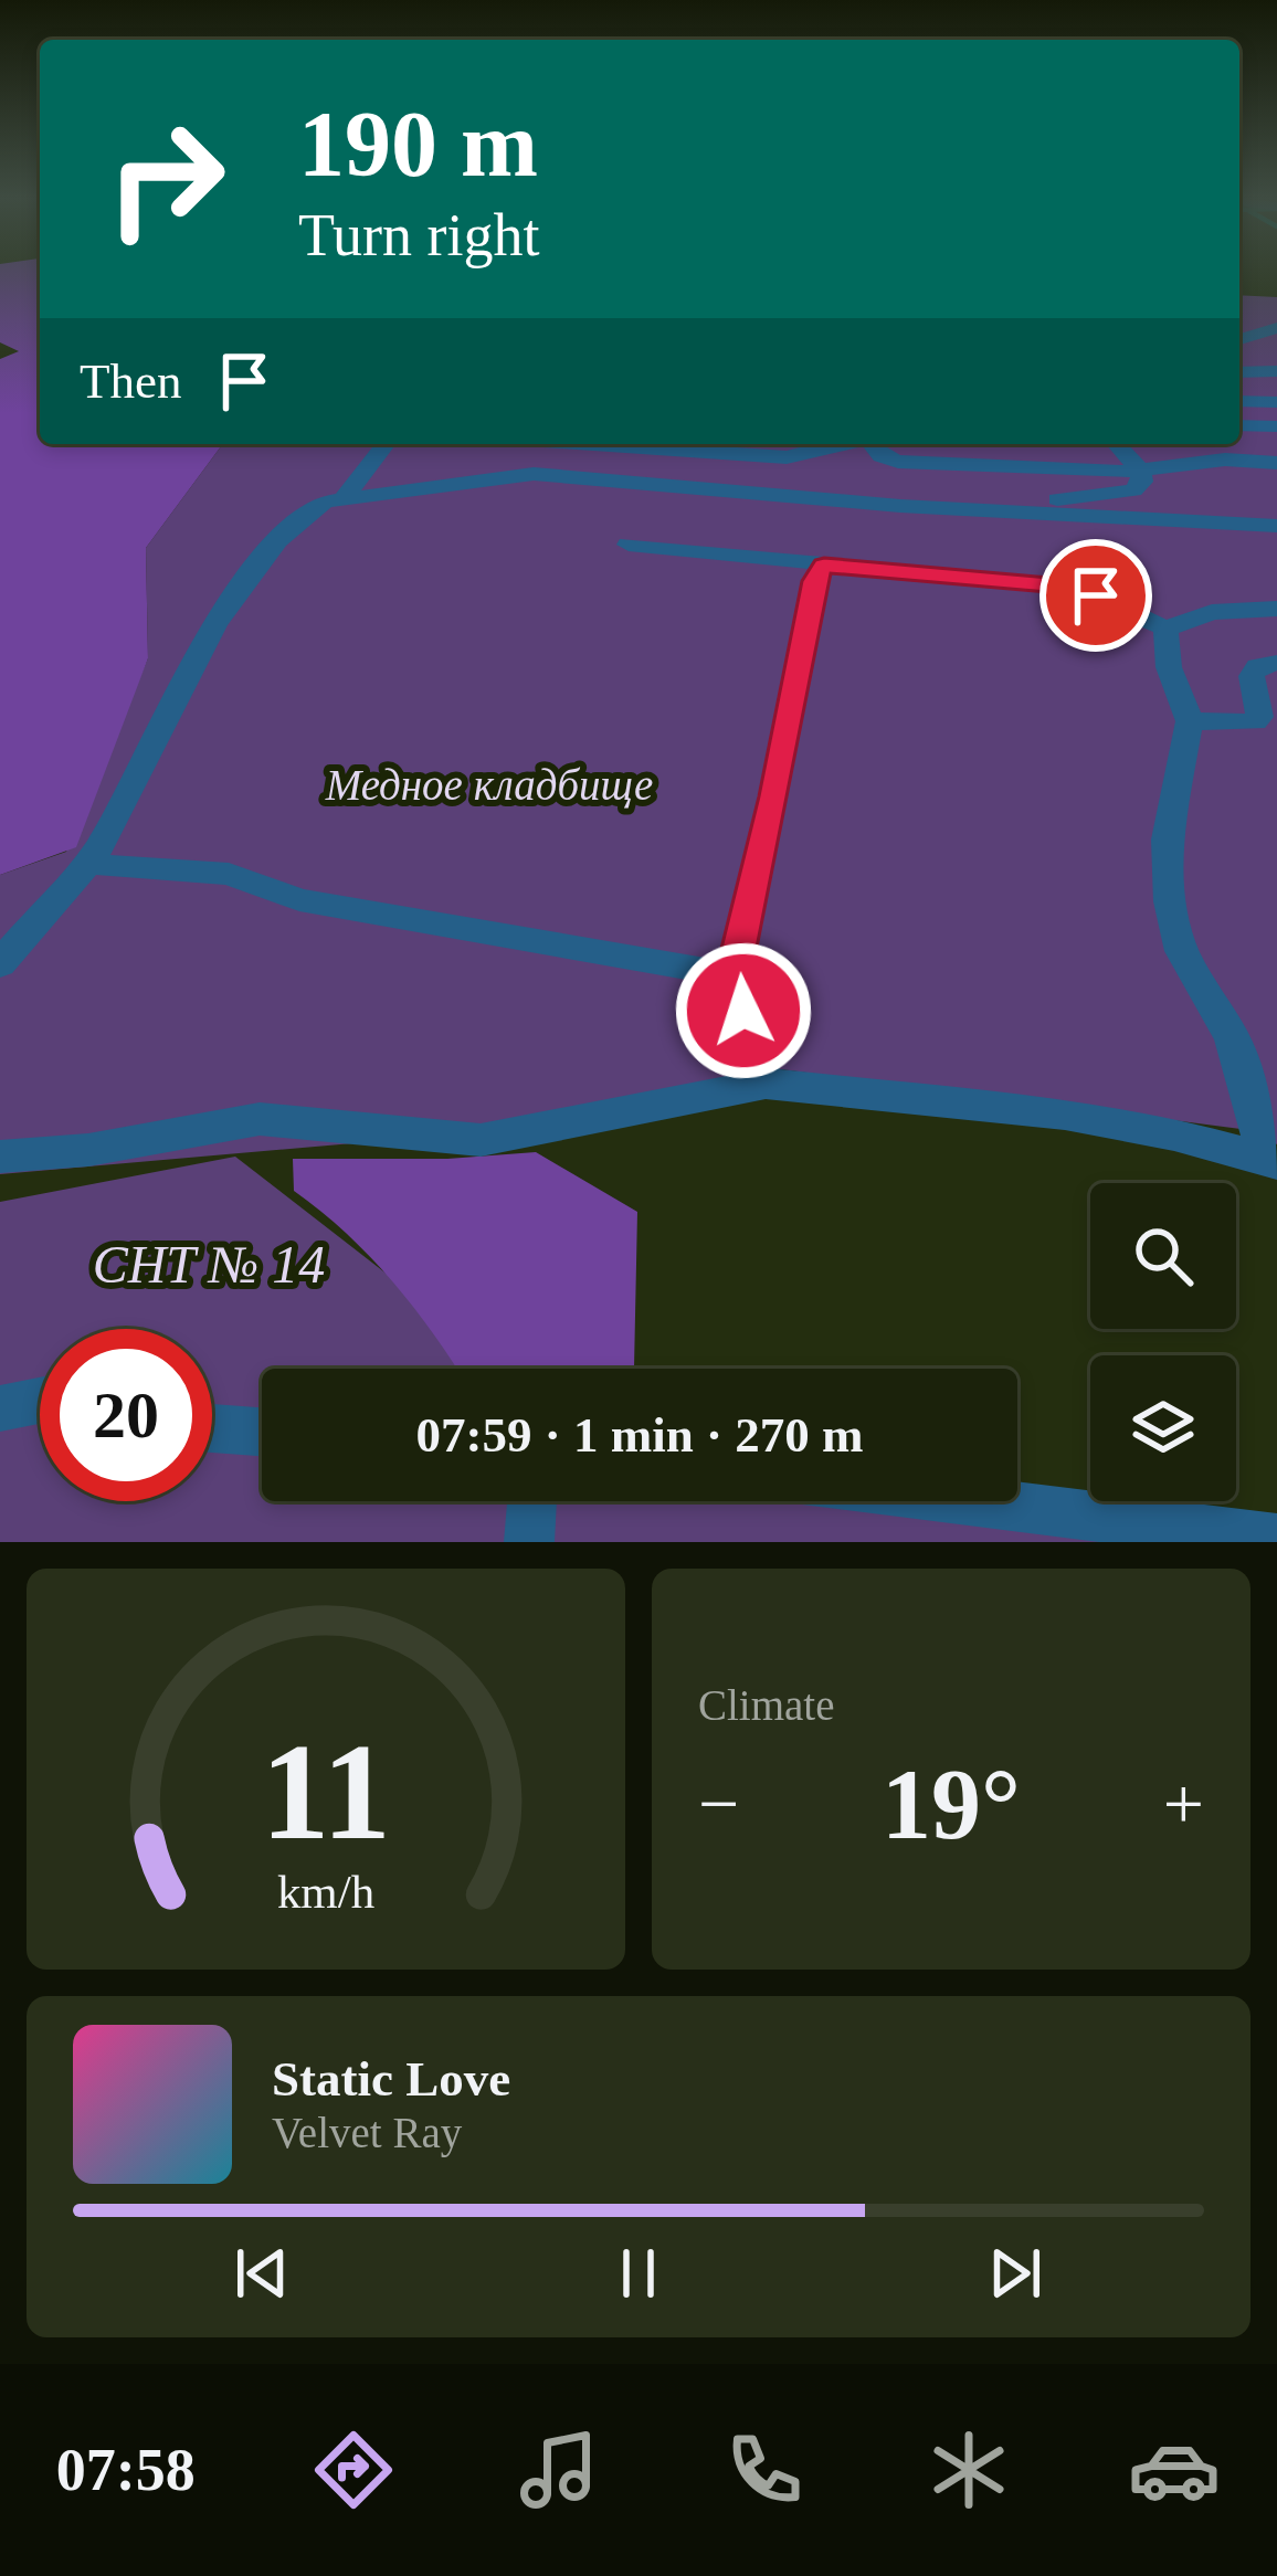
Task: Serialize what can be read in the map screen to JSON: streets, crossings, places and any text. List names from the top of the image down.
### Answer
{
  "parks": ["Медное кладбище", "СНТ № 14"],
  "page": {
    "turn": ["190 m", "Turn right"],
    "then": "Then",
    "limit": "20",
    "trip": "07:59 · 1 min · 270 m",
    "tile": "Climate",
    "heat": ["−", "19°", "+"],
    "song": ["Static Love", "Velvet Ray"],
    "tabs": "07:58",
    "gauge": ["11", "km/h"]
  }
}
